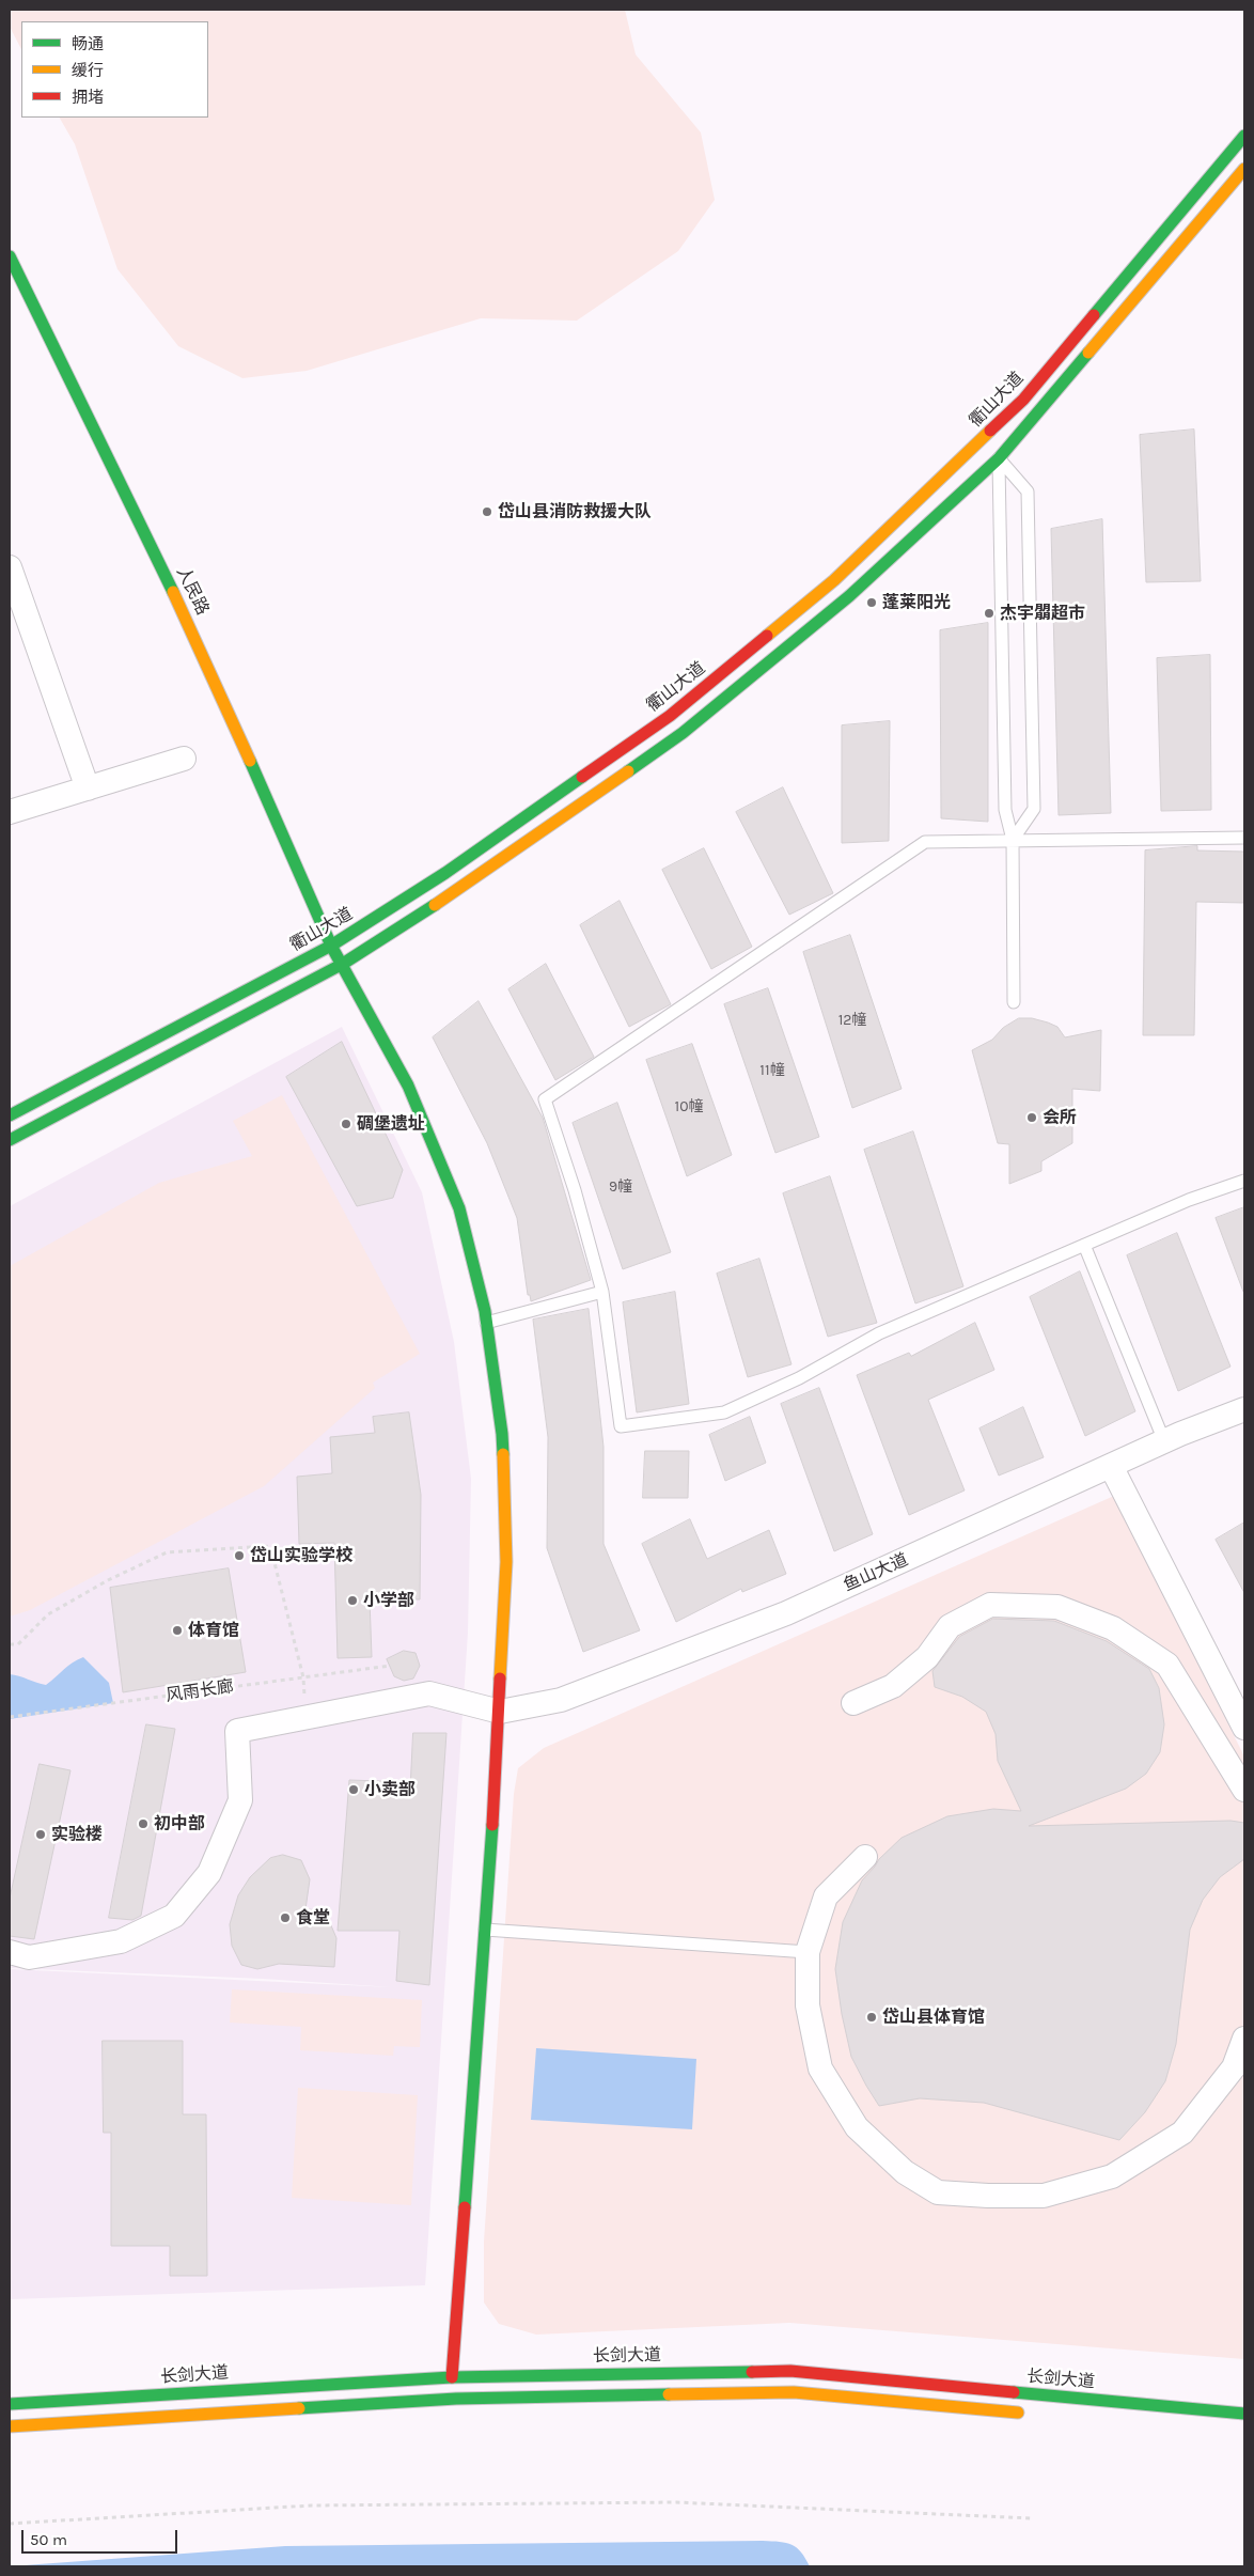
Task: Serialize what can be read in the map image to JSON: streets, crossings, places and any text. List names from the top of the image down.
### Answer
{
  "streets": {
    "main road": ["衢山大道", "人民路", "长剑大道"],
    "street": ["鱼山大道"],
    "path": ["风雨长廊"]
  },
  "crossings": [
    ["衢山大道", "人民路"],
    ["人民路", "鱼山大道"],
    ["人民路", "长剑大道"]
  ],
  "places": [
    "岱山县消防救援大队",
    "蓬莱阳光",
    "杰宇朤超市",
    "会所",
    "碉堡遗址",
    "岱山实验学校",
    "小学部",
    "体育馆",
    "小卖部",
    "初中部",
    "实验楼",
    "食堂",
    "岱山县体育馆"
  ],
  "house_numbers": [
    "12幢",
    "11幢",
    "10幢",
    "9幢"
  ],
  "legend": ["畅通", "缓行", "拥堵"],
  "scale_bar": "50 m"
}
